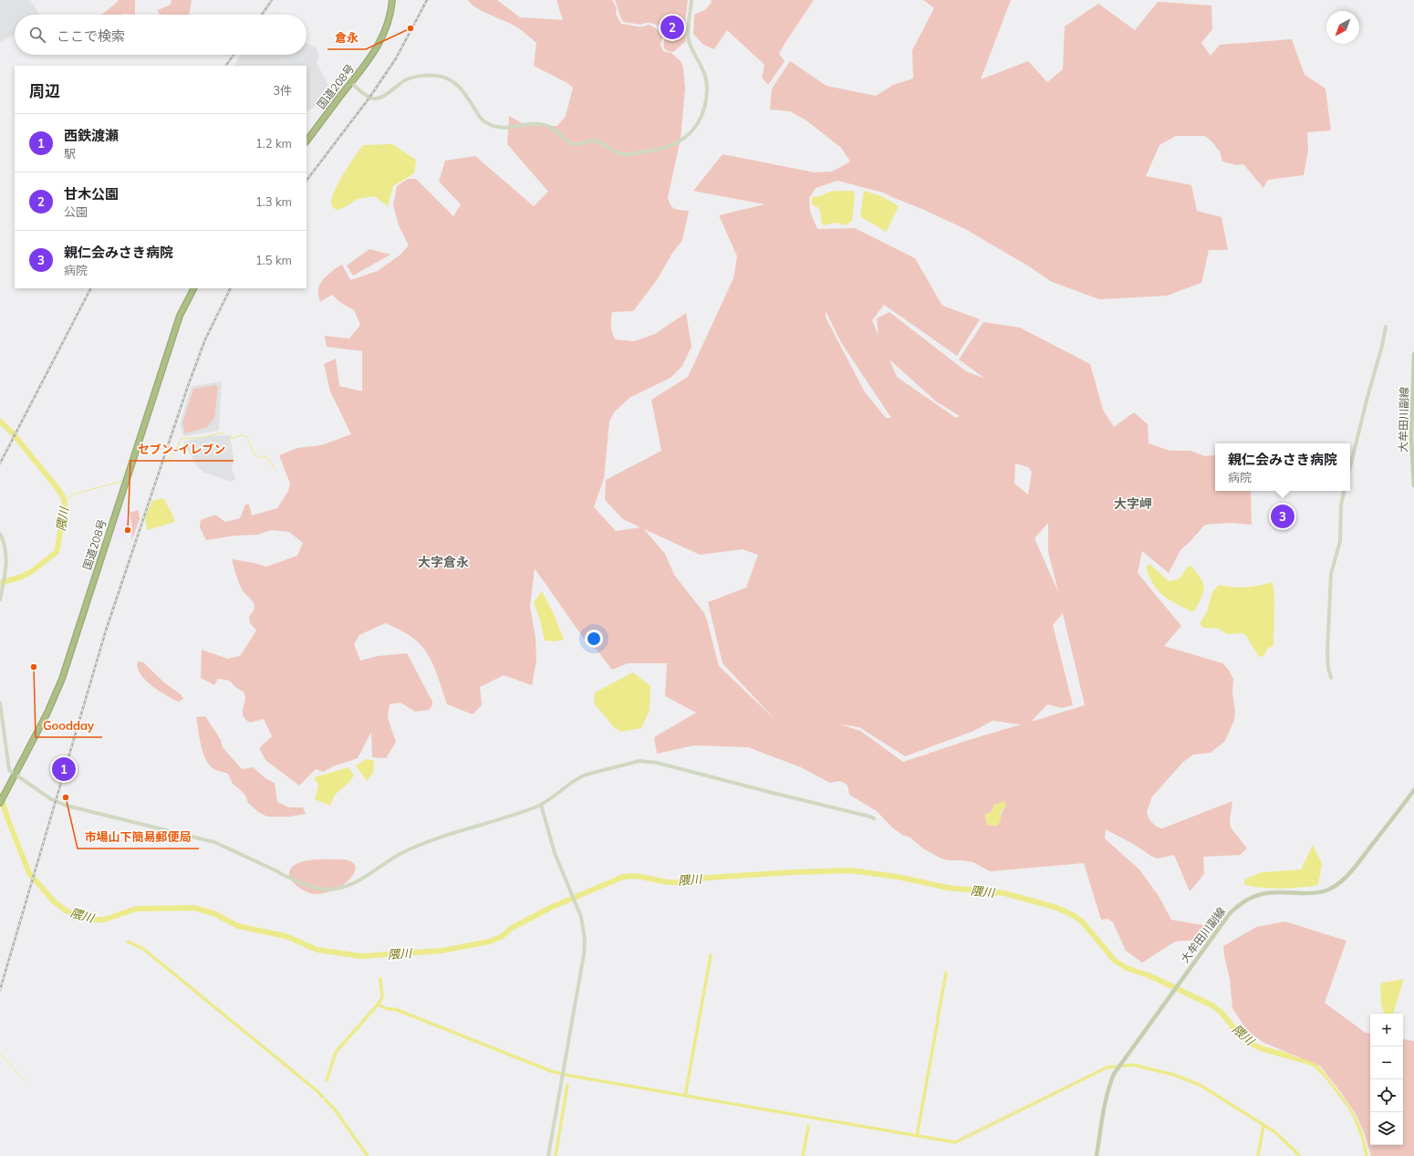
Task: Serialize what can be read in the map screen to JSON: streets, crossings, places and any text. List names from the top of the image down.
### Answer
{
  "streets": {
    "highway": ["国道208号"],
    "main road": ["大牟田川副線"]
  },
  "districts": ["大字岬", "大字倉永"],
  "water": ["隈川"],
  "places": [
    "倉永",
    "セブン-イレブン",
    "Goodday",
    "市場山下簡易郵便局"
  ],
  "north": "bottom left",
  "page": {
    "pins": ["2", "3", "1"],
    "search": "ここで検索",
    "heading": ["周辺", "3件"],
    "list": [
      {
        "mark": "1",
        "name": "西鉄渡瀬",
        "note": "駅",
        "value": "1.2 km"
      },
      {
        "mark": "2",
        "name": "甘木公園",
        "note": "公園",
        "value": "1.3 km"
      },
      {
        "mark": "3",
        "name": "親仁会みさき病院",
        "note": "病院",
        "value": "1.5 km"
      }
    ],
    "popup": ["親仁会みさき病院", "病院"],
    "map_buttons": ["+", "−"]
  }
}
